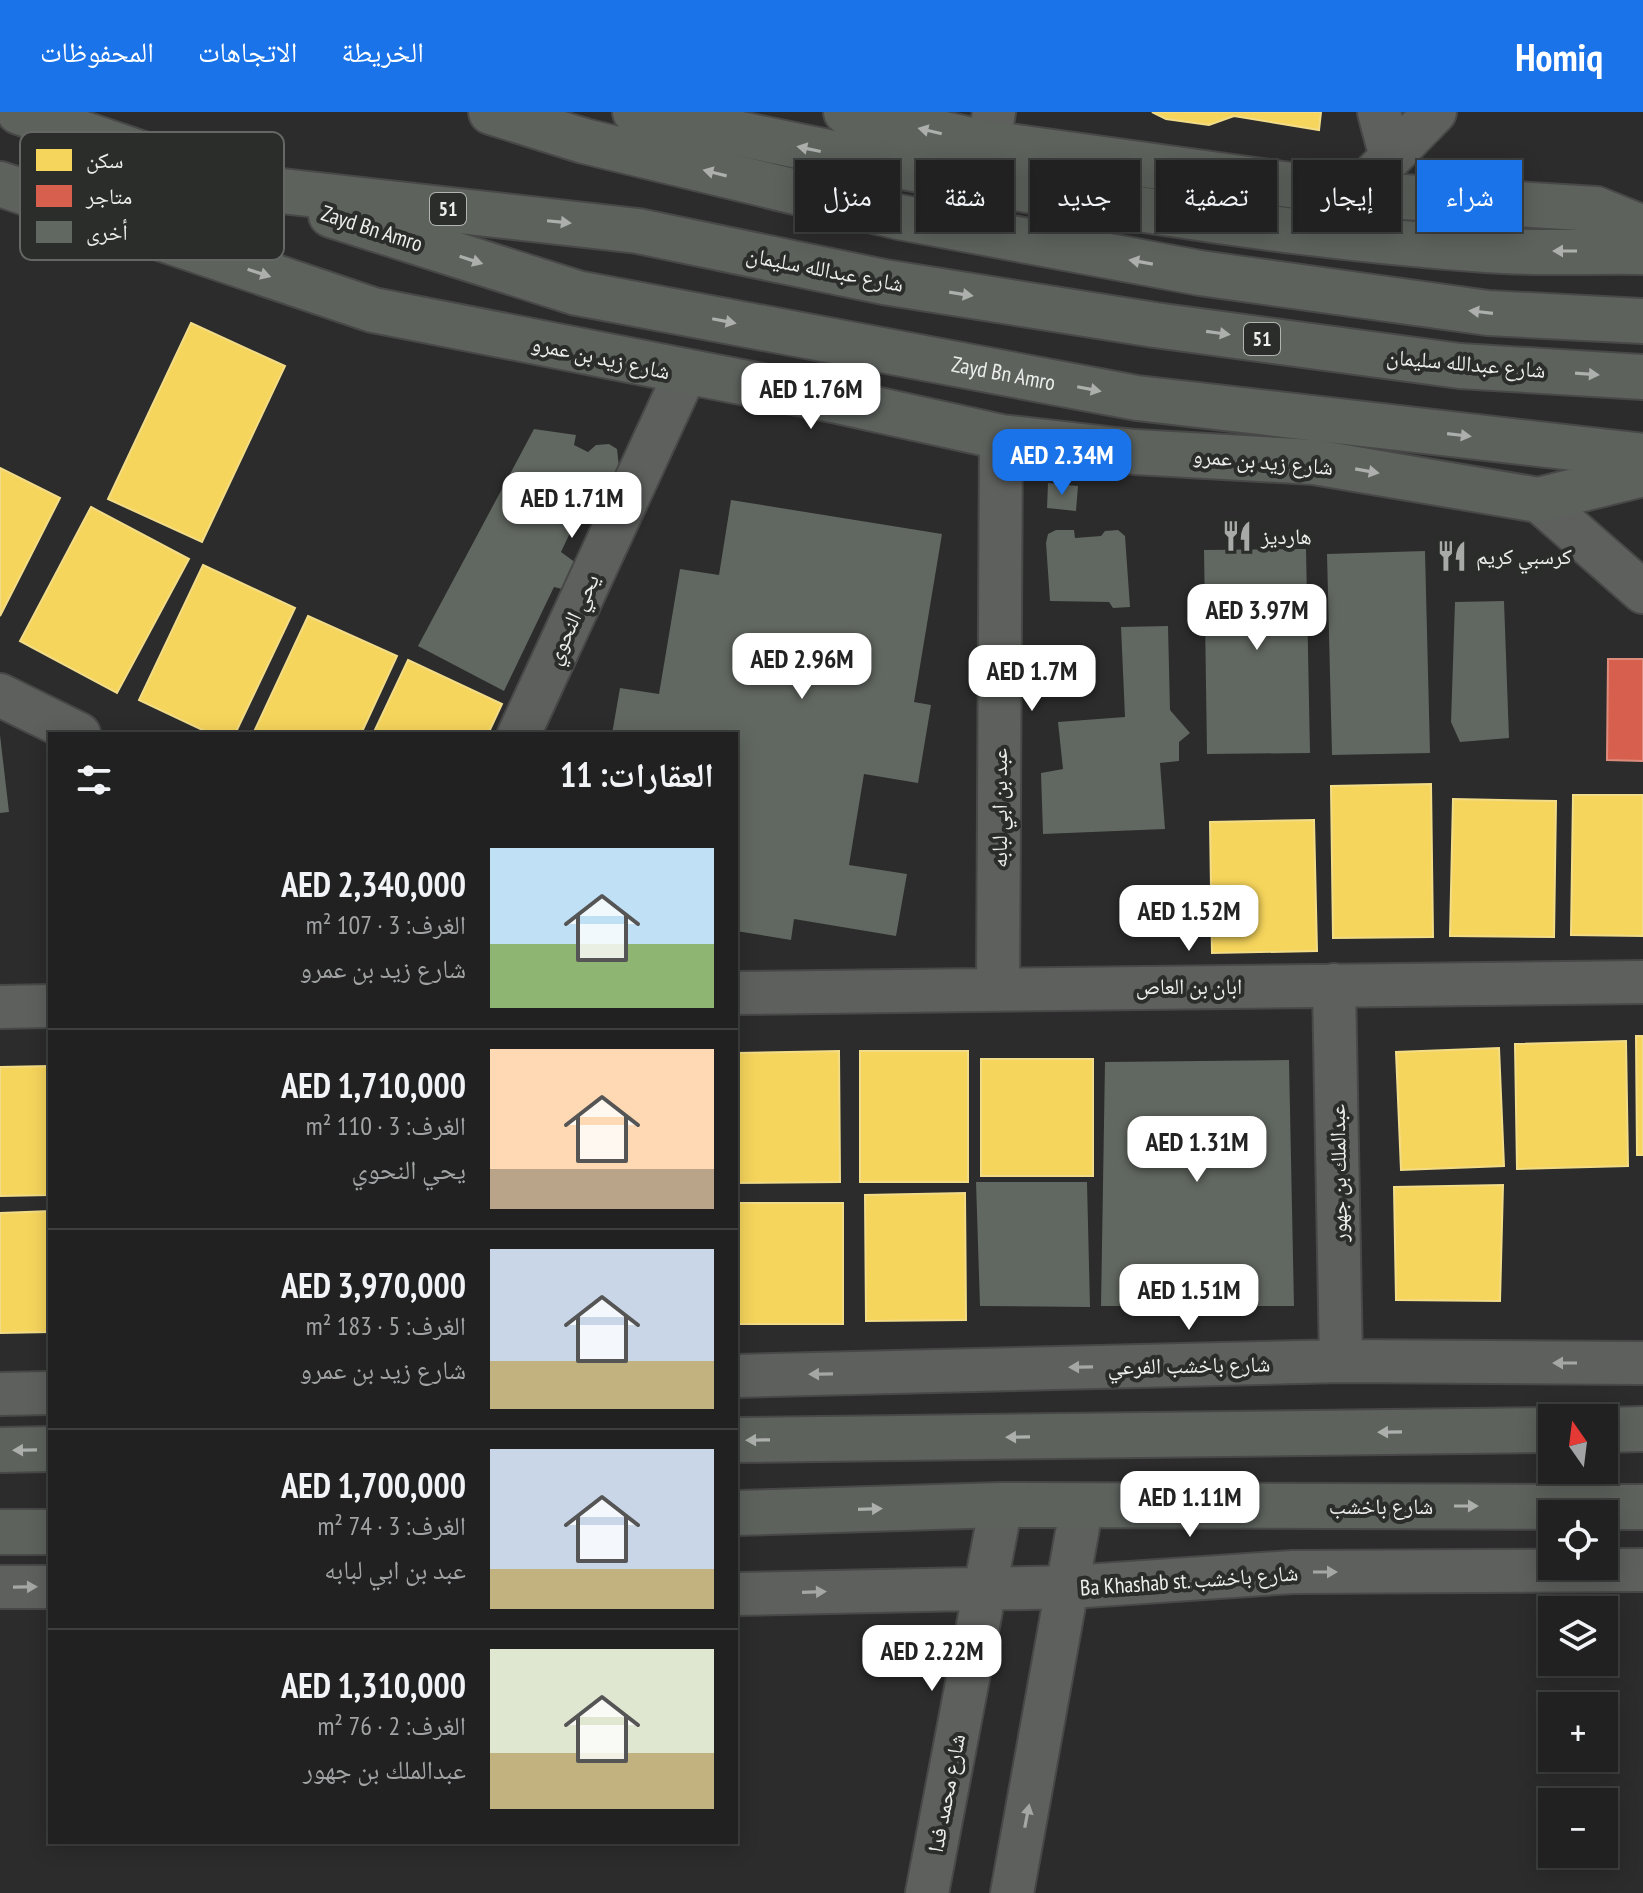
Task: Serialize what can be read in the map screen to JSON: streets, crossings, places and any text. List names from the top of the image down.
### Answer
{
  "streets": {
    "main road": [
      "51",
      "Zayd Bn Amro",
      "شارع عبدالله سليمان",
      "شارع زيد بن عمرو",
      "شارع باخشب"
    ],
    "street": [
      "يحي النحوي",
      "عبد بن ابي لبابه",
      "ابان بن العاص",
      "عبدالملك بن جهور",
      "شارع باخشب الفرعي",
      "Ba Khashab st. شارع باخشب",
      "شارع محمد فدا"
    ]
  },
  "crossings": [
    ["شارع زيد بن عمرو", "يحي النحوي"],
    ["شارع زيد بن عمرو", "عبد بن ابي لبابه"],
    ["عبد بن ابي لبابه", "ابان بن العاص"],
    ["ابان بن العاص", "عبدالملك بن جهور"],
    ["عبدالملك بن جهور", "شارع باخشب الفرعي"],
    ["شارع باخشب", "شارع محمد فدا"],
    ["Ba Khashab st. شارع باخشب", "شارع محمد فدا"]
  ],
  "one_way": ["شارع باخشب الفرعي", "Ba Khashab st. شارع باخشب"],
  "places": {
    "restaurant": ["هارديز", "كرسبي كريم"]
  },
  "legend": ["سكن", "متاجر", "أخرى"],
  "north": "top",
  "page": {
    "header": "Homiq",
    "nav": ["الخريطة", "الاتجاهات", "المحفوظات"],
    "chip": [
      "شراء",
      "إيجار",
      "تصفية",
      "جديد",
      "شقة",
      "منزل"
    ],
    "price": [
      "AED 1.76M",
      "AED 2.34M",
      "AED 1.71M",
      "AED 3.97M",
      "AED 2.96M",
      "AED 1.7M",
      "AED 1.52M",
      "AED 1.31M",
      "AED 1.51M",
      "AED 1.11M",
      "AED 2.22M"
    ],
    "heading": "العقارات: 11",
    "list": [
      {
        "name": "AED 2,340,000",
        "note": "الغرف: 3 · 107 m² · شارع زيد بن عمرو"
      },
      {
        "name": "AED 1,710,000",
        "note": "الغرف: 3 · 110 m² · يحي النحوي"
      },
      {
        "name": "AED 3,970,000",
        "note": "الغرف: 5 · 183 m² · شارع زيد بن عمرو"
      },
      {
        "name": "AED 1,700,000",
        "note": "الغرف: 3 · 74 m² · عبد بن ابي لبابه"
      },
      {
        "name": "AED 1,310,000",
        "note": "الغرف: 2 · 76 m² · عبدالملك بن جهور"
      }
    ],
    "map_buttons": ["+", "−"]
  }
}
